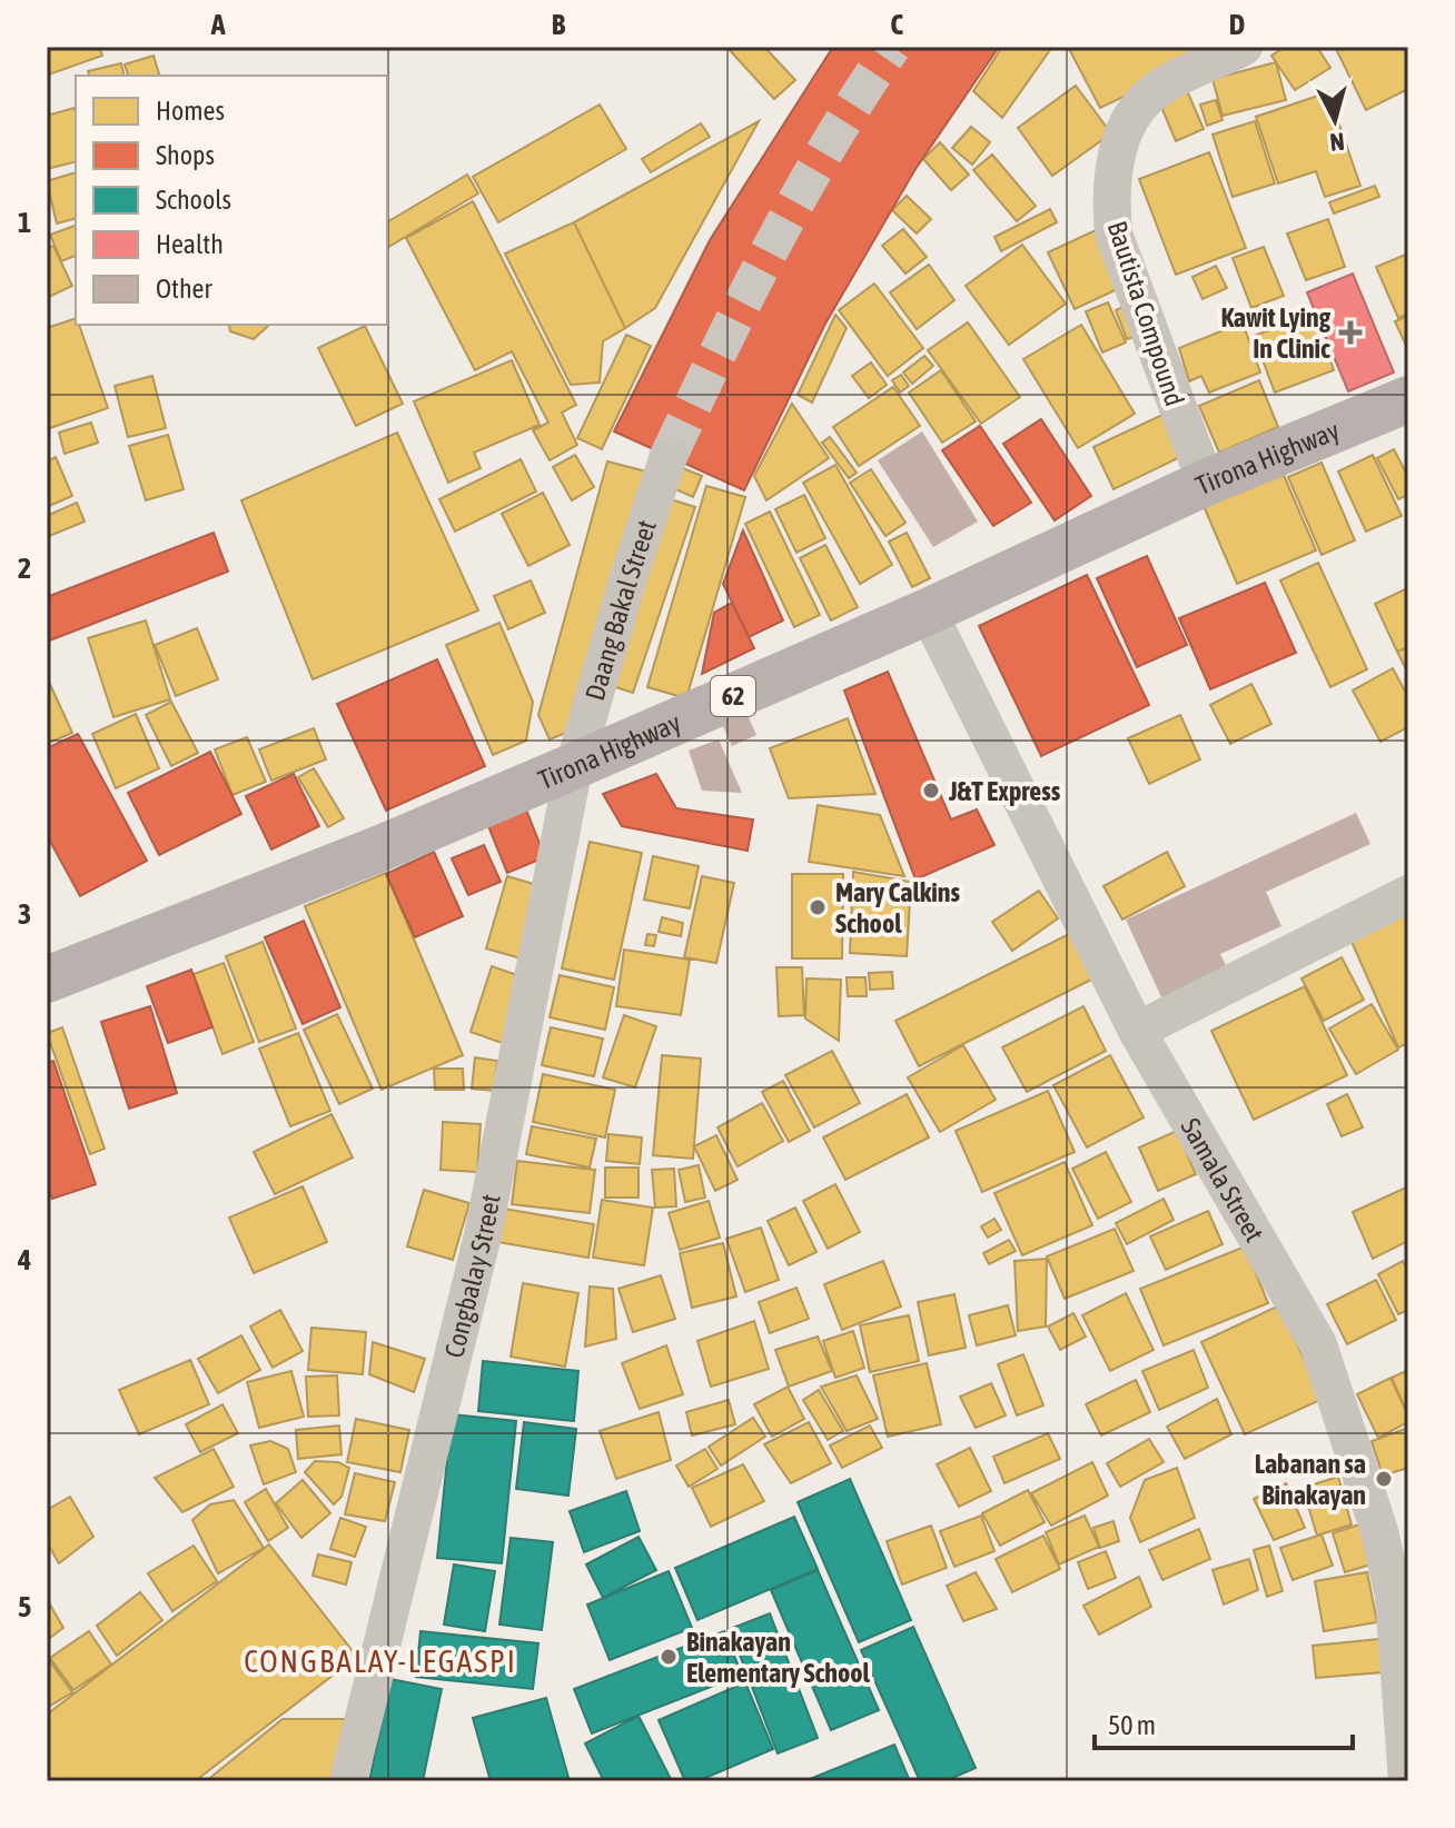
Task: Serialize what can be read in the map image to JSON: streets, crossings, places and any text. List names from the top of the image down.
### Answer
{
  "streets": {
    "main road": ["Tirona Highway", "62"],
    "street": [
      "Bautista Compound",
      "Daang Bakal Street",
      "Samala Street",
      "Congbalay Street"
    ]
  },
  "crossings": [
    ["Bautista Compound", "Tirona Highway"],
    ["Tirona Highway", "Daang Bakal Street"],
    ["Tirona Highway", "Samala Street"],
    ["Tirona Highway", "Congbalay Street"],
    ["Daang Bakal Street", "Congbalay Street"]
  ],
  "districts": ["CONGBALAY-LEGASPI"],
  "places": {
    "health": ["Kawit Lying In Clinic"],
    "other": [
      "J&T Express",
      "Mary Calkins School",
      "Labanan sa Binakayan",
      "Binakayan Elementary School"
    ]
  },
  "legend": [
    "Homes",
    "Shops",
    "Schools",
    "Health",
    "Other"
  ],
  "scale_bar": "50 m",
  "north": "bottom",
  "grid": {
    "columns": [
      "A",
      "B",
      "C",
      "D"
    ],
    "rows": [
      "1",
      "2",
      "3",
      "4",
      "5"
    ]
  }
}
